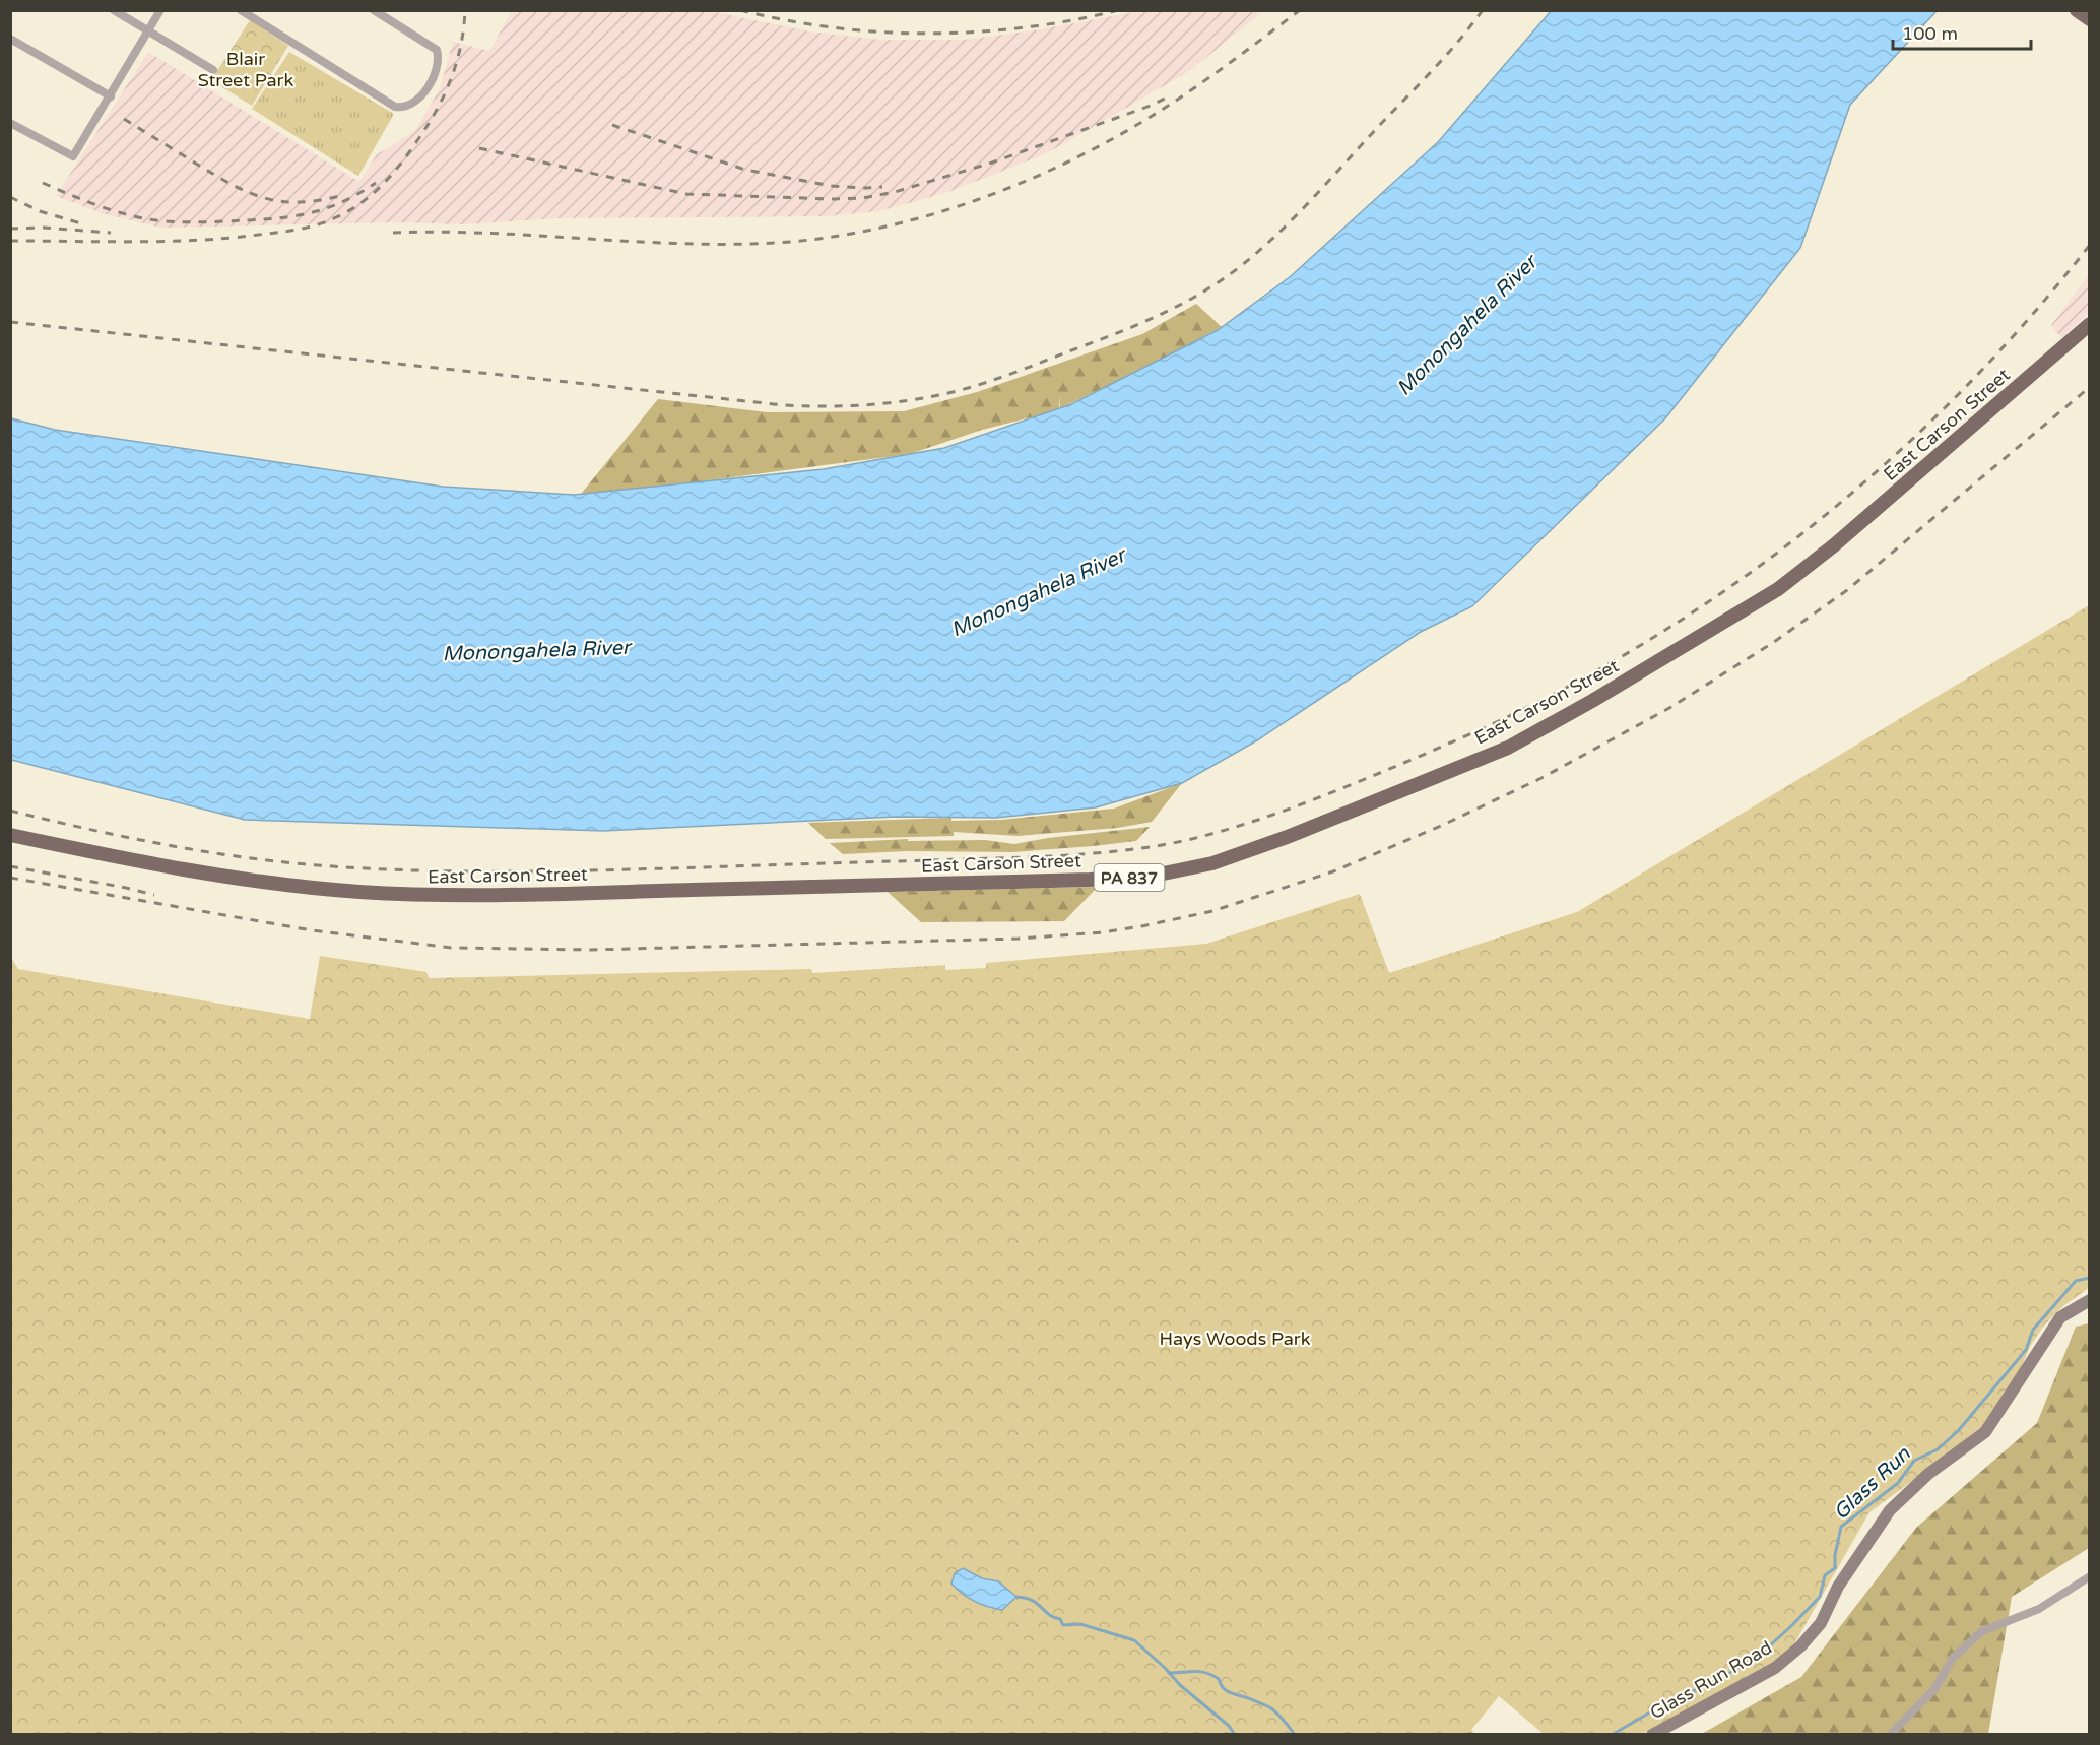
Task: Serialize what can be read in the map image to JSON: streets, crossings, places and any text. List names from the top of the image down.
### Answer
{
  "streets": {
    "main road": ["East Carson Street", "PA 837", "Glass Run Road"]
  },
  "water": ["Monongahela River", "Glass Run"],
  "parks": ["Blair Street Park", "Hays Woods Park"],
  "scale_bar": "100 m"
}
